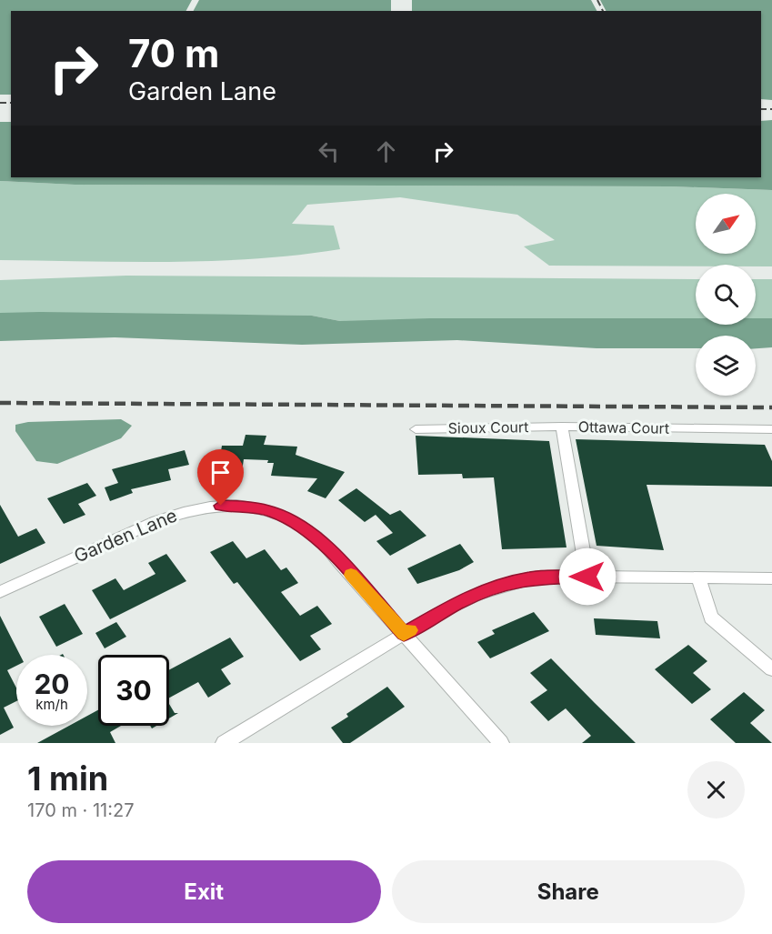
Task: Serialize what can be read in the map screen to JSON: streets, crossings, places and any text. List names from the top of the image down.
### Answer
{
  "streets": {
    "street": ["Sioux Court", "Ottawa Court", "Garden Lane"]
  },
  "crossings": [
    ["Sioux Court", "Ottawa Court"]
  ],
  "north": "top right",
  "page": {
    "turn": ["70 m", "Garden Lane"],
    "speed": "20 km/h",
    "limit": "30",
    "heading": ["1 min", "170 m · 11:27"],
    "buttons": ["Exit", "Share"]
  }
}
